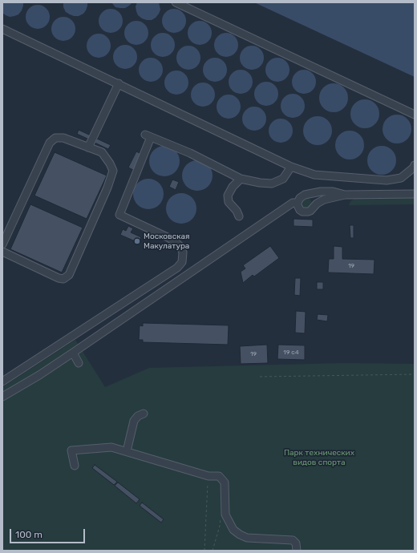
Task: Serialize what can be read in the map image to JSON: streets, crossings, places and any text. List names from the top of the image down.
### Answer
{
  "parks": ["Парк технических видов спорта"],
  "places": ["Московская Макулатура"],
  "house_numbers": ["19", "19 с4", "19"],
  "scale_bar": "100 m"
}
